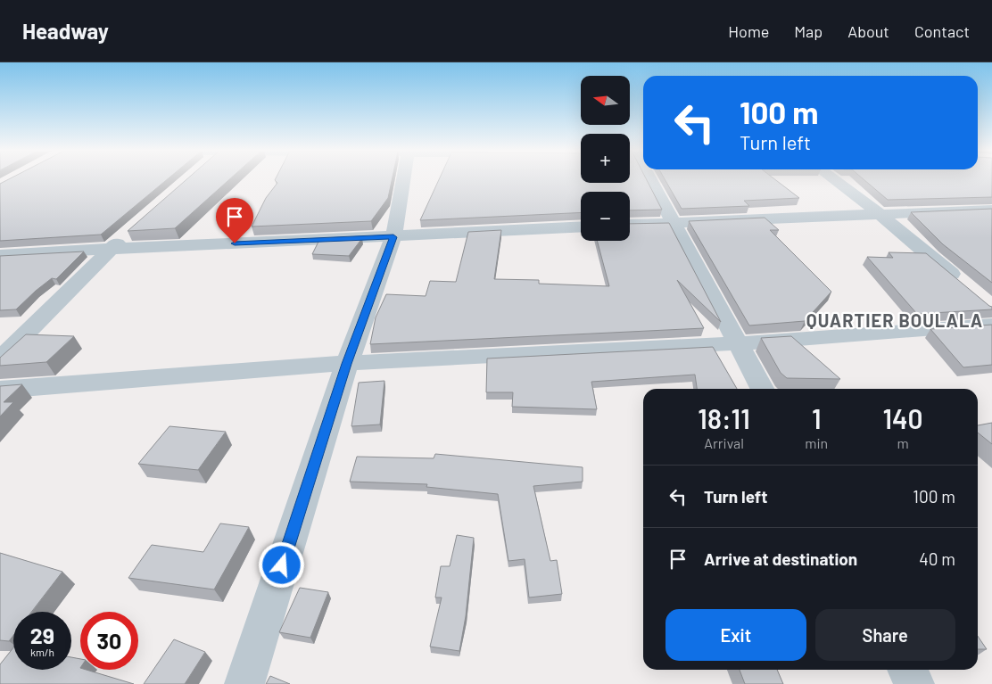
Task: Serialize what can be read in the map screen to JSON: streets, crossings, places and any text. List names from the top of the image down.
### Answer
{
  "districts": ["QUARTIER BOULALA"],
  "north": "left",
  "page": {
    "header": "Headway",
    "nav": [
      "Home",
      "Map",
      "About",
      "Contact"
    ],
    "map_buttons": ["+", "−"],
    "turn": ["100 m", "Turn left"],
    "eta": [
      "18:11",
      "Arrival",
      "1",
      "min",
      "140",
      "m"
    ],
    "list": [
      {
        "name": "Turn left",
        "value": "100 m"
      },
      {
        "name": "Arrive at destination",
        "value": "40 m"
      }
    ],
    "buttons": ["Exit", "Share"],
    "speed": "29 km/h",
    "limit": "30"
  }
}
